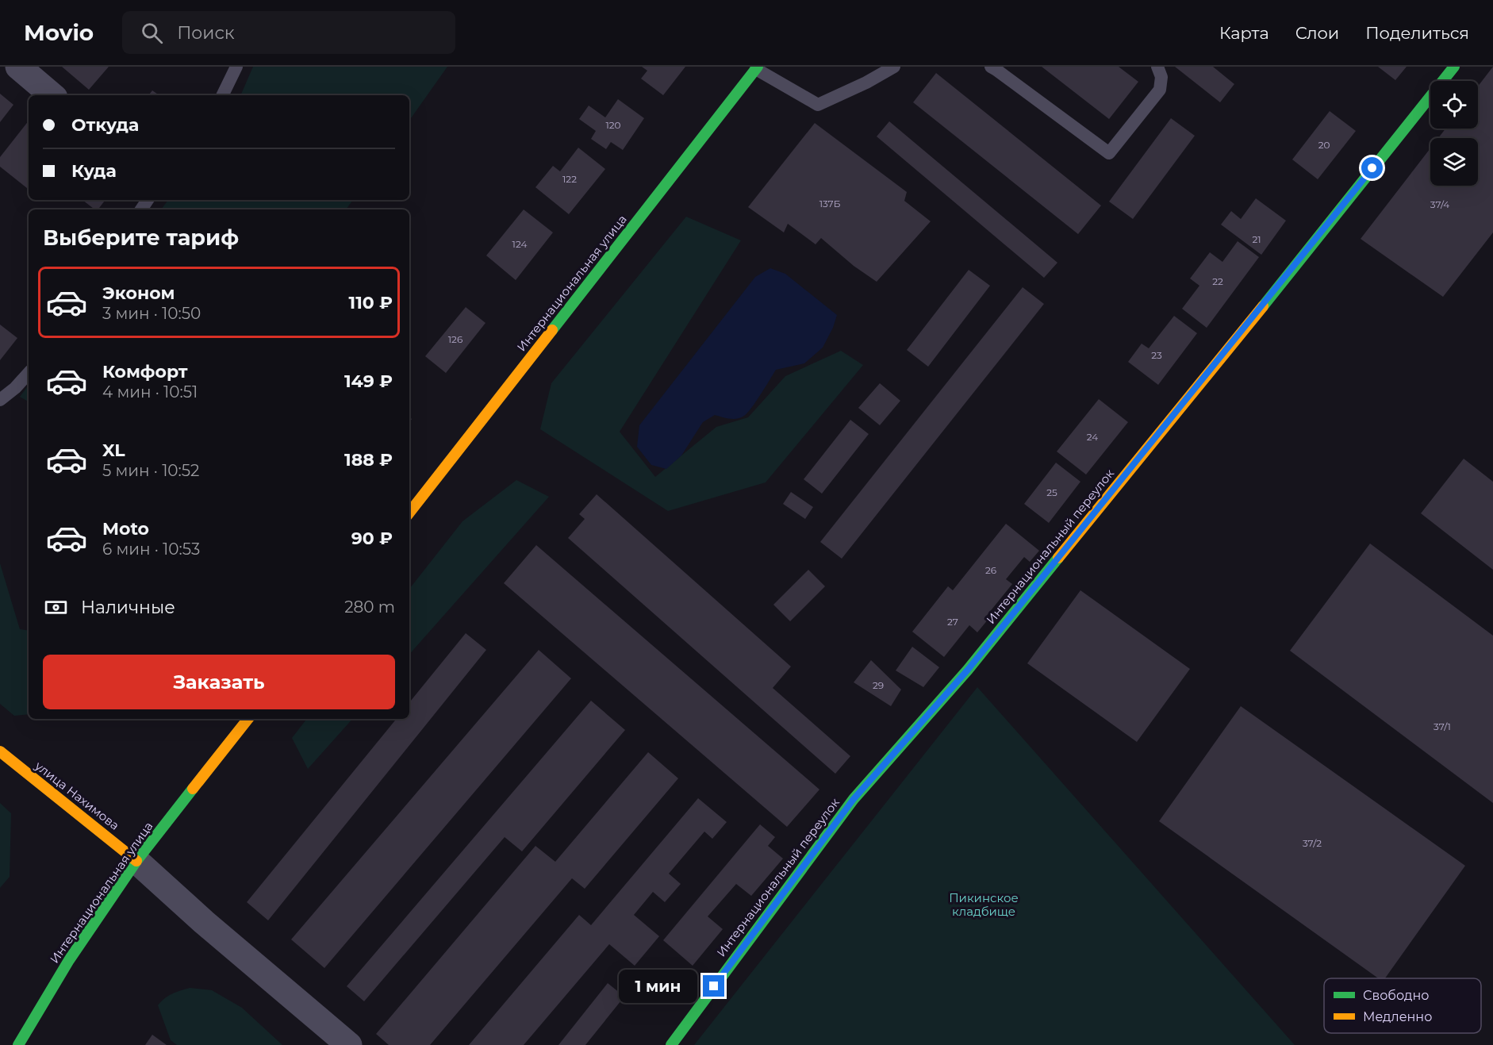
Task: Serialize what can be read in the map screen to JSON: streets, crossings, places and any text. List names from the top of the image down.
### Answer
{
  "streets": {
    "street": ["Интернациональная улица", "Интернациональный переулок", "улица Нахимова"]
  },
  "crossings": [
    ["Интернациональная улица", "улица Нахимова"]
  ],
  "parks": ["Пикинское кладбище"],
  "house_numbers": [
    "120",
    "20",
    "122",
    "137Б",
    "37/4",
    "21",
    "124",
    "22",
    "126",
    "23",
    "24",
    "25",
    "26",
    "27",
    "29",
    "37/1",
    "37/2"
  ],
  "legend": ["Свободно", "Медленно"],
  "page": {
    "header": "Movio",
    "search": "Поиск",
    "nav": ["Карта", "Слои", "Поделиться"],
    "banner": ["Откуда", "Куда"],
    "heading": "Выберите тариф",
    "list": [
      {
        "name": "Эконом",
        "note": "3 мин · 10:50",
        "value": "110 ₽"
      },
      {
        "name": "Комфорт",
        "note": "4 мин · 10:51",
        "value": "149 ₽"
      },
      {
        "name": "XL",
        "note": "5 мин · 10:52",
        "value": "188 ₽"
      },
      {
        "name": "Moto",
        "note": "6 мин · 10:53",
        "value": "90 ₽"
      }
    ],
    "pay": ["Наличные", "280 m"],
    "buttons": "Заказать",
    "bubble": "1 мин"
  }
}
